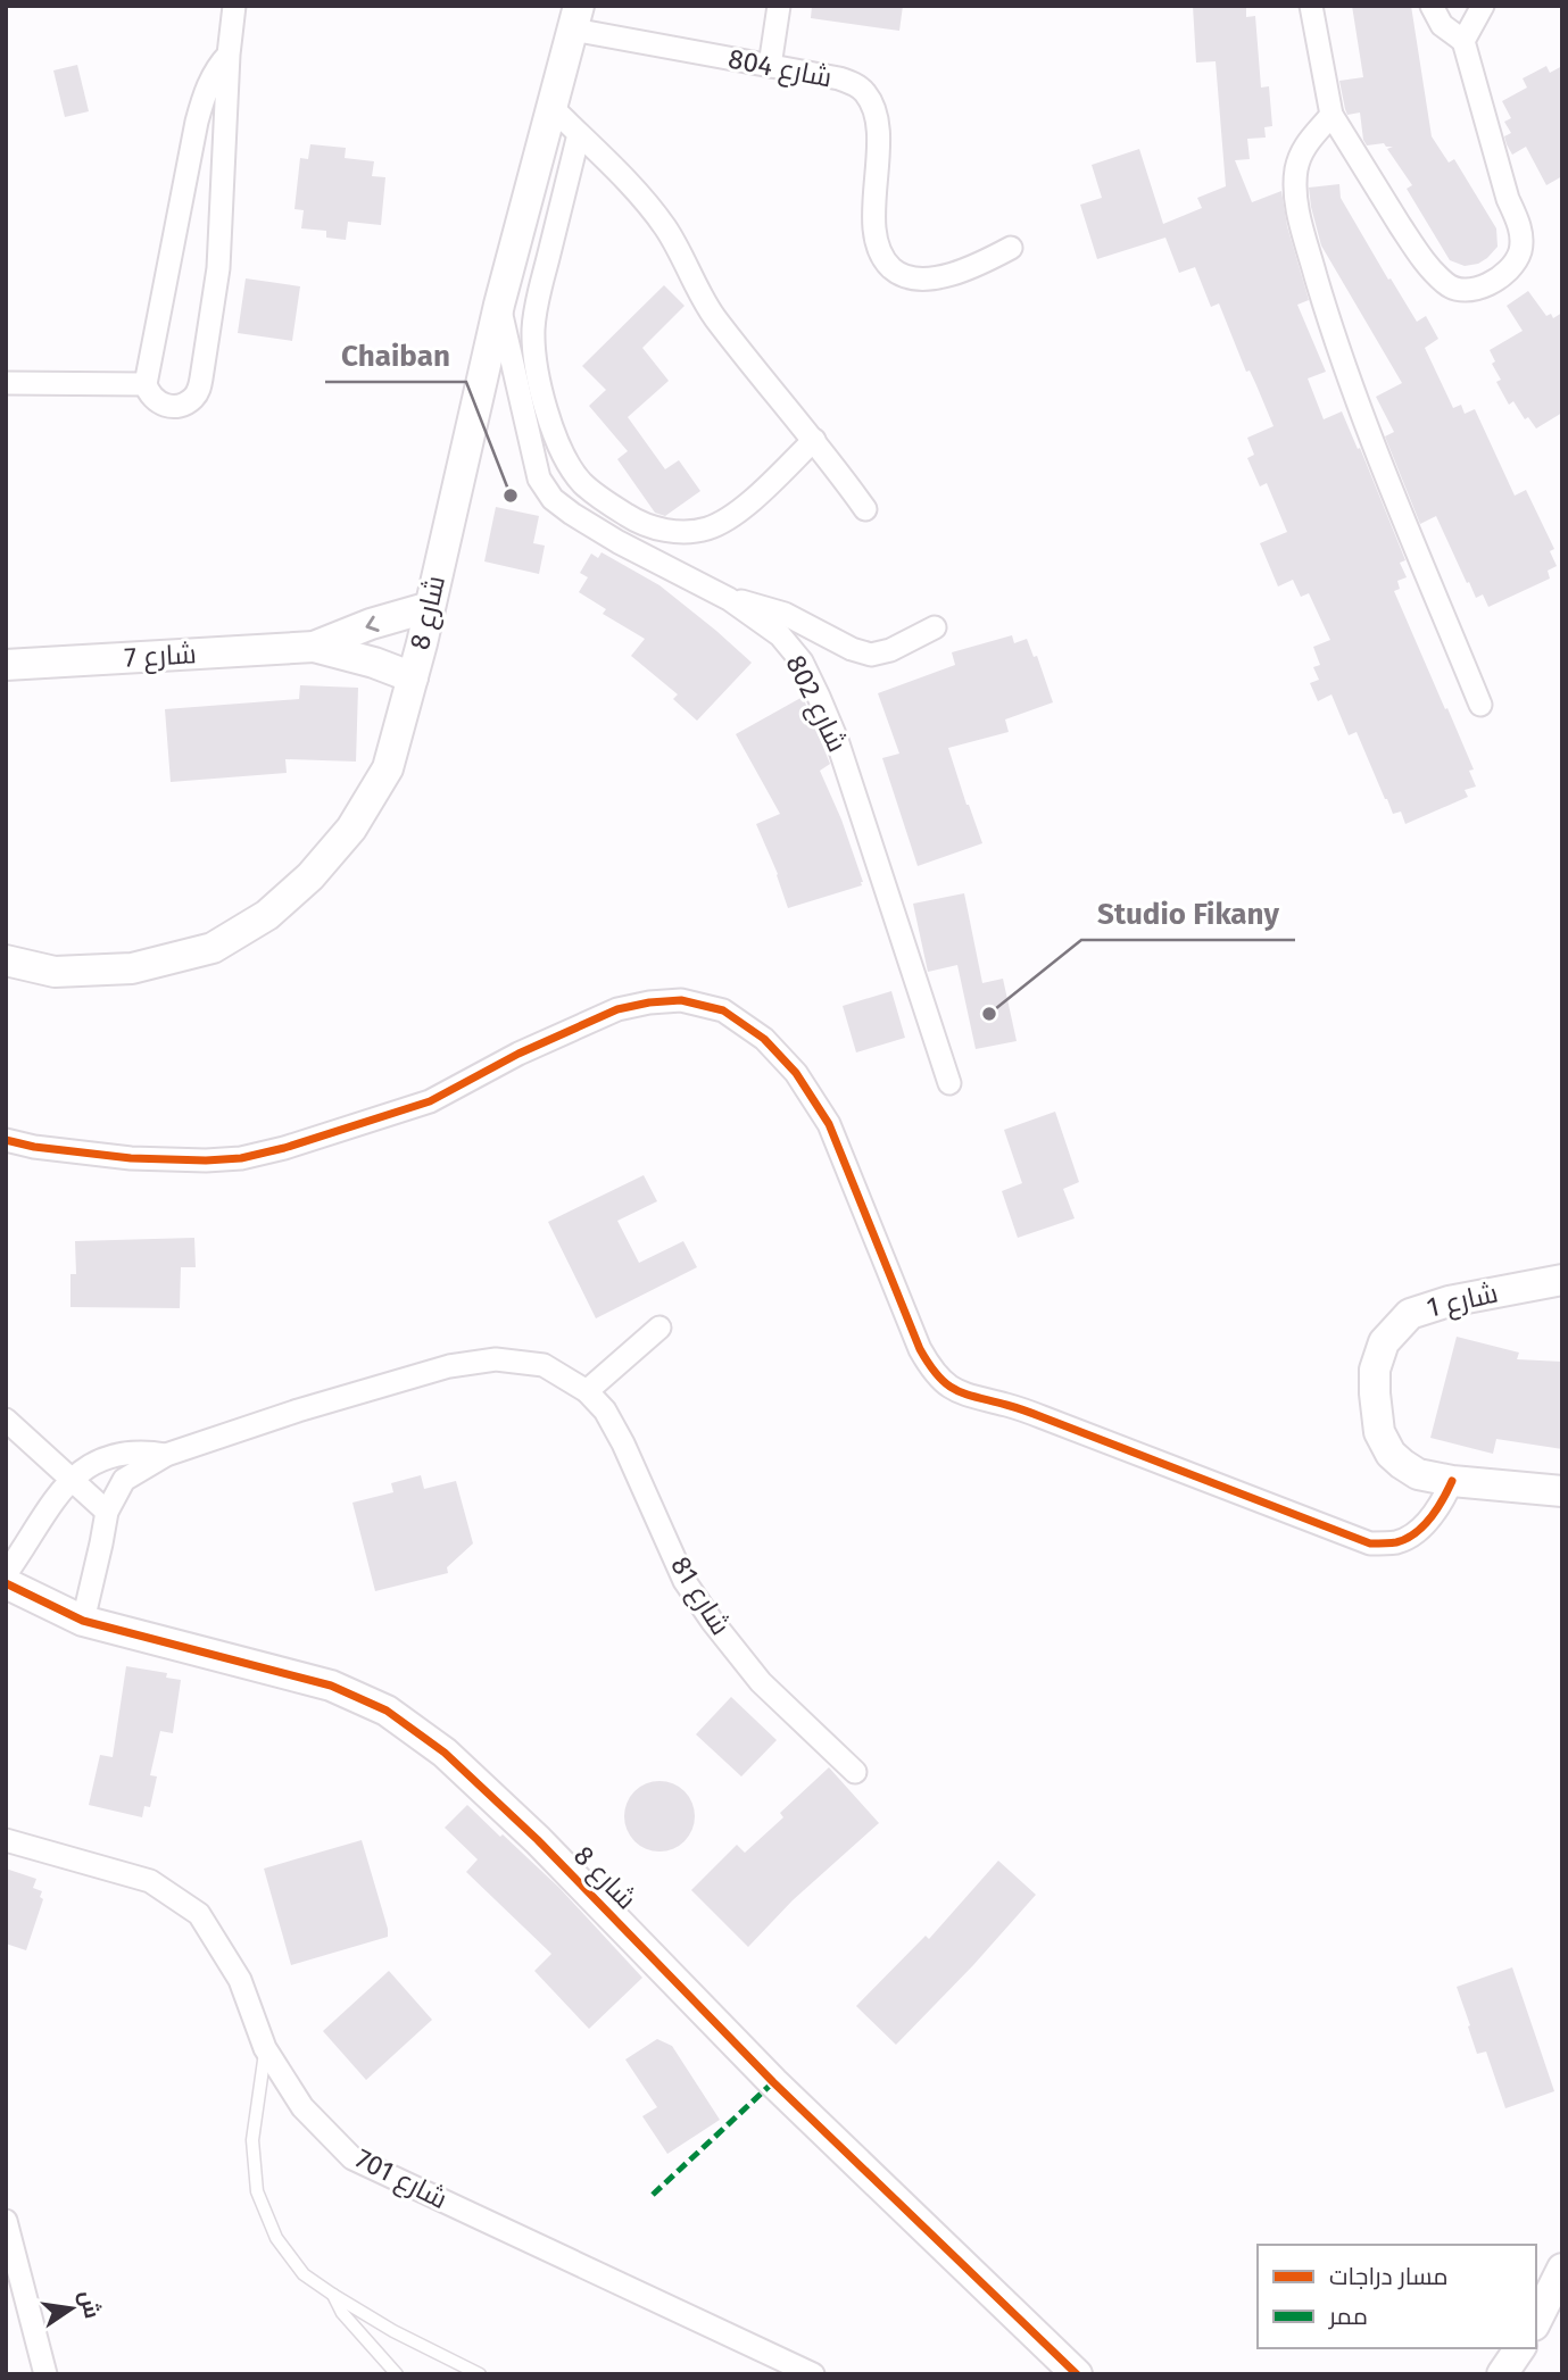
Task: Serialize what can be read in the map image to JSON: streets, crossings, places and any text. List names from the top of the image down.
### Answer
{
  "streets": {
    "street": [
      "شارع 804",
      "شارع 8",
      "شارع 7",
      "شارع 802",
      "شارع 1",
      "شارع 81",
      "شارع 701"
    ]
  },
  "crossings": [
    ["شارع 804", "شارع 8"],
    ["شارع 8", "شارع 802"],
    ["شارع 8", "شارع 81"]
  ],
  "places": ["Chaiban", "Studio Fikany"],
  "legend": ["مسار دراجات", "ممر"],
  "north": "right"
}
